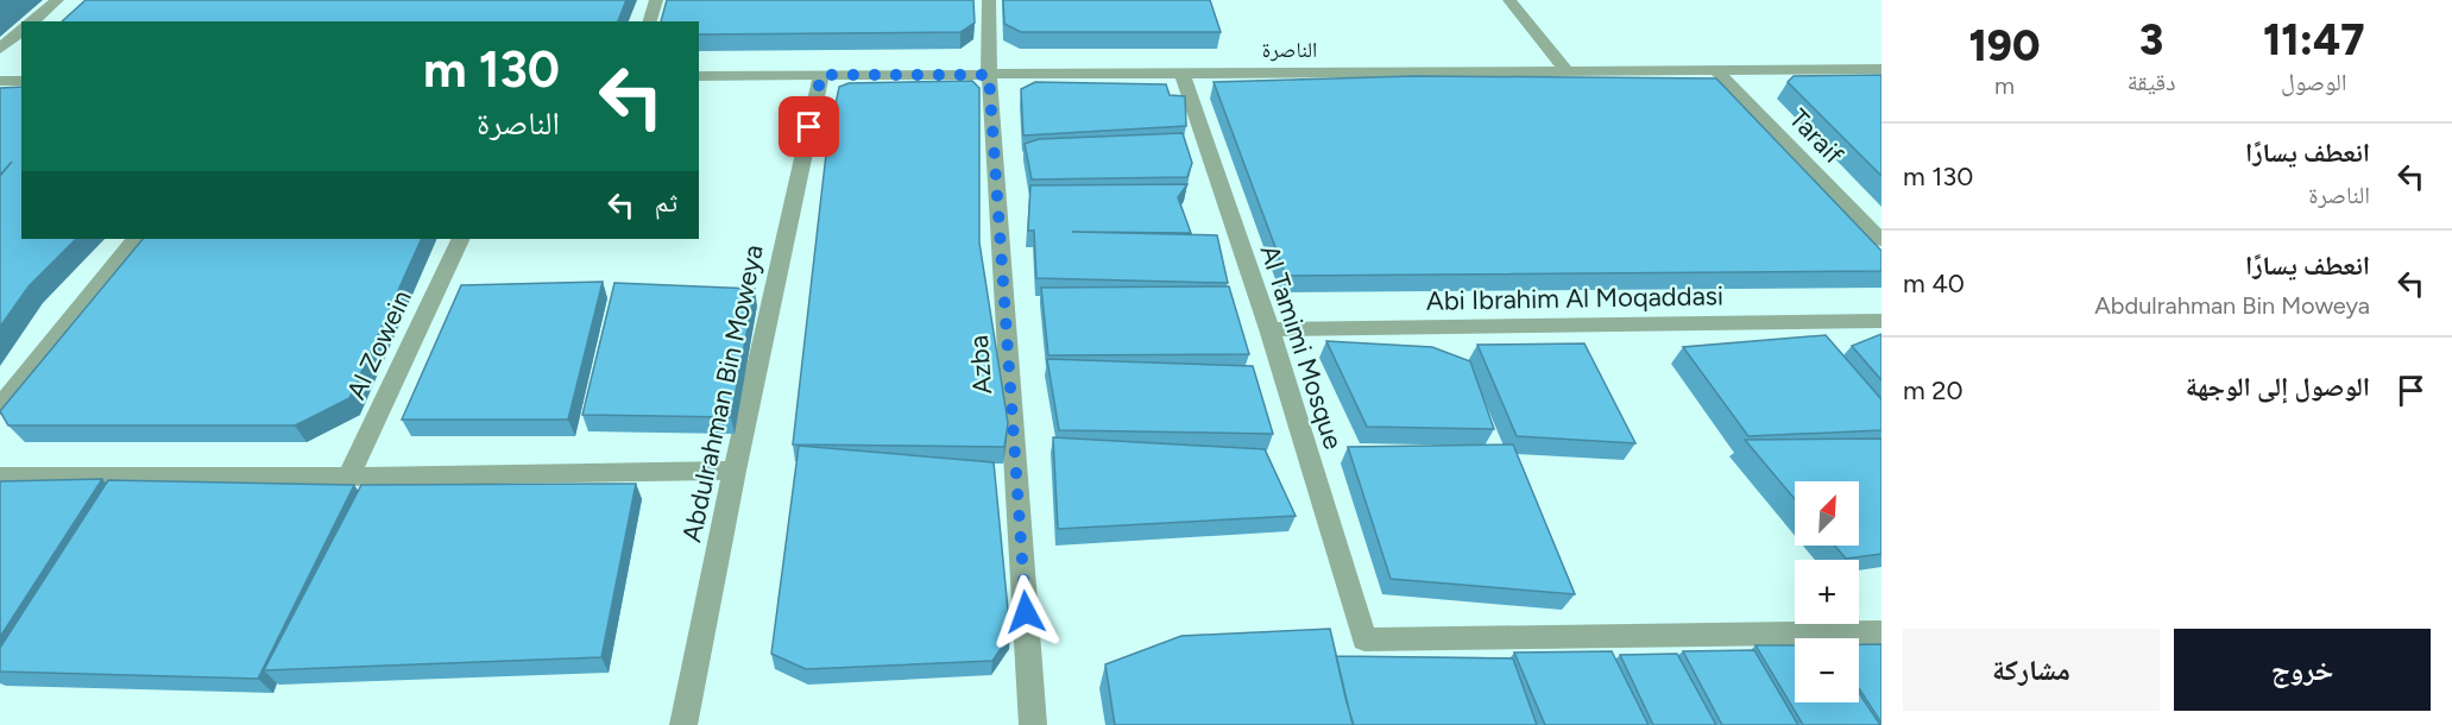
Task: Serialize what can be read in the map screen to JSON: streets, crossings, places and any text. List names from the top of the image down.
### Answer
{
  "streets": {
    "street": [
      "الناصرة",
      "Taraif",
      "Abi Ibrahim Al Moqaddasi",
      "Al Zowein",
      "Al Tamimi Mosque",
      "Azba",
      "Abdulrahman Bin Moweya"
    ]
  },
  "crossings": [
    ["الناصرة", "Taraif"],
    ["الناصرة", "Al Tamimi Mosque"],
    ["الناصرة", "Azba"],
    ["الناصرة", "Abdulrahman Bin Moweya"],
    ["Abi Ibrahim Al Moqaddasi", "Al Tamimi Mosque"]
  ],
  "north": "top right",
  "page": {
    "eta": [
      "11:47",
      "الوصول",
      "3",
      "دقيقة",
      "190",
      "m"
    ],
    "turn": ["130 m", "الناصرة"],
    "list": [
      {
        "name": "انعطف يسارًا",
        "note": "الناصرة",
        "value": "130 m"
      },
      {
        "name": "انعطف يسارًا",
        "note": "Abdulrahman Bin Moweya",
        "value": "40 m"
      },
      {
        "name": "الوصول إلى الوجهة",
        "value": "20 m"
      }
    ],
    "then": "ثم",
    "map_buttons": ["+", "−"],
    "buttons": ["خروج", "مشاركة"]
  }
}
